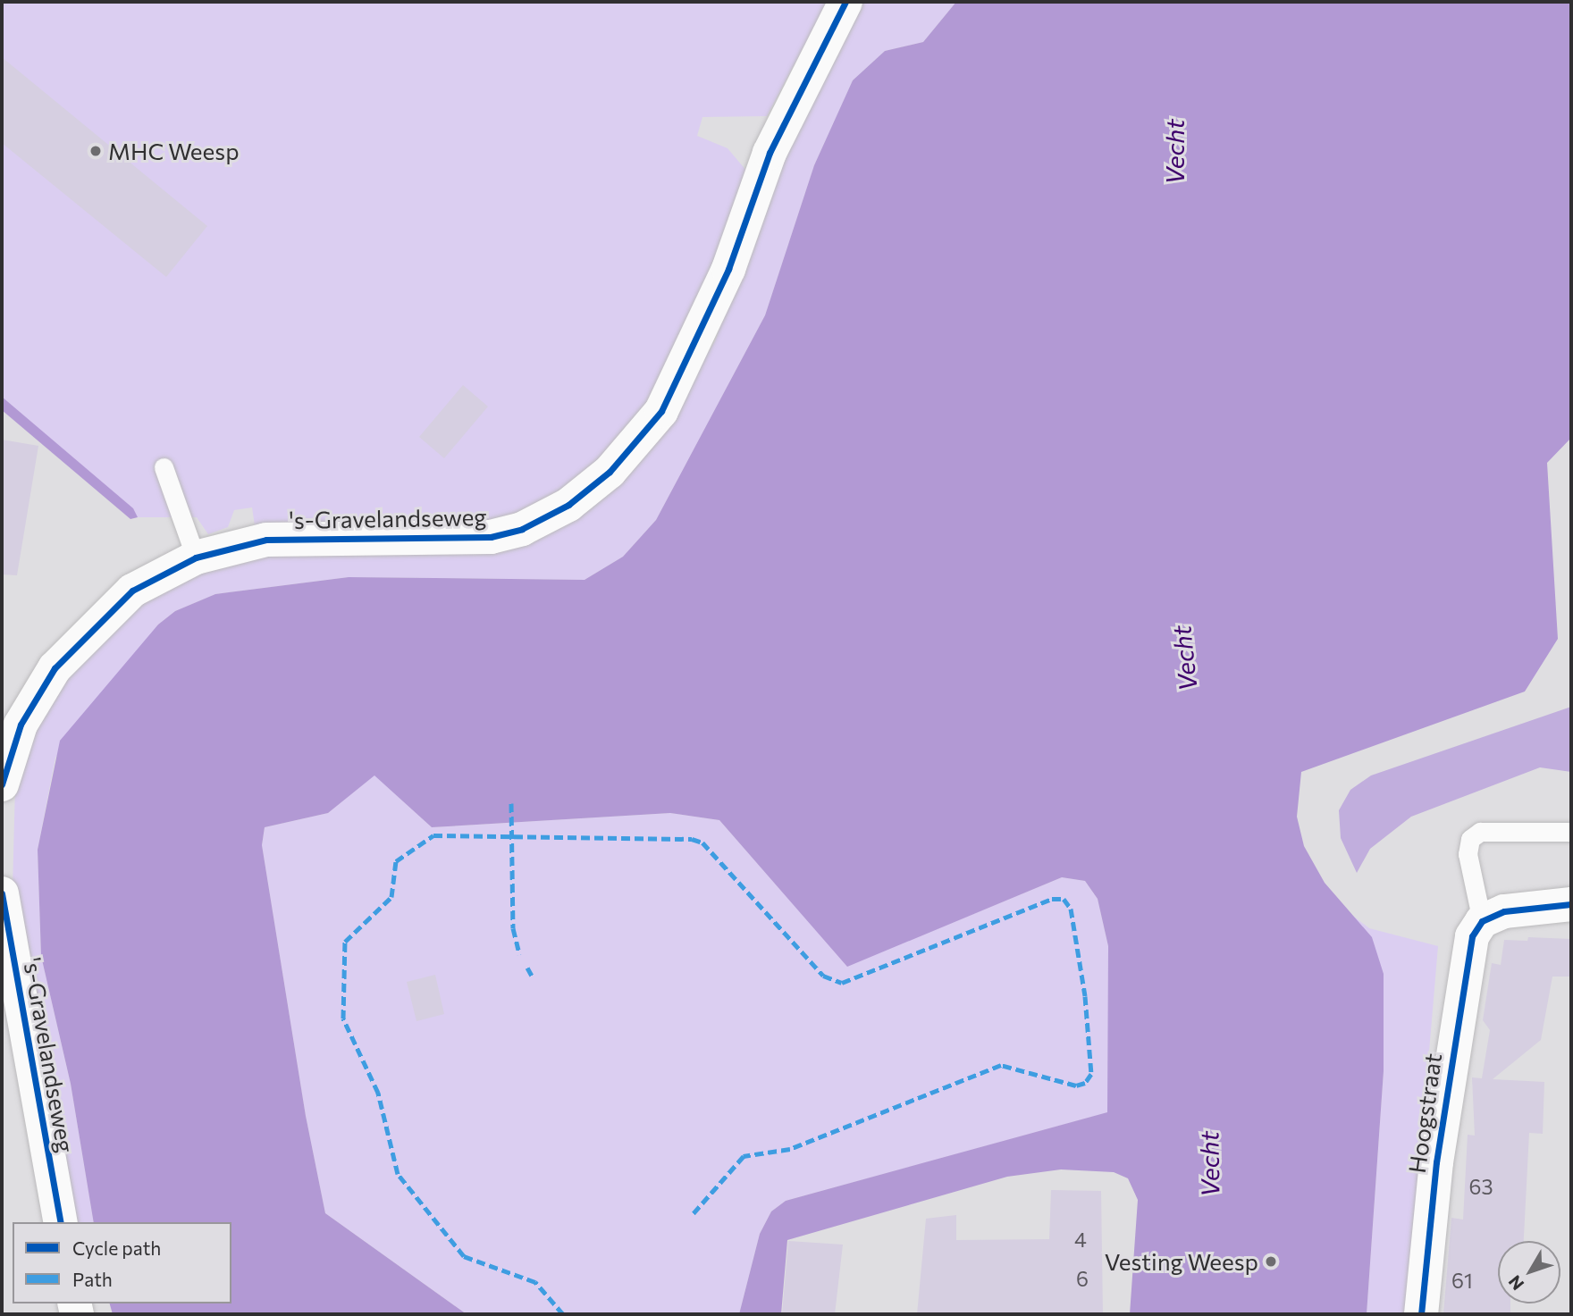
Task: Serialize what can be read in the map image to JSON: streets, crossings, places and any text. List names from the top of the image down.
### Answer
{
  "streets": {
    "street": ["'s-Gravelandseweg", "Hoogstraat"]
  },
  "water": ["Vecht"],
  "places": ["MHC Weesp", "Vesting Weesp"],
  "house_numbers": [
    "63",
    "4",
    "6",
    "61"
  ],
  "legend": ["Cycle path", "Path"],
  "north": "bottom left"
}
